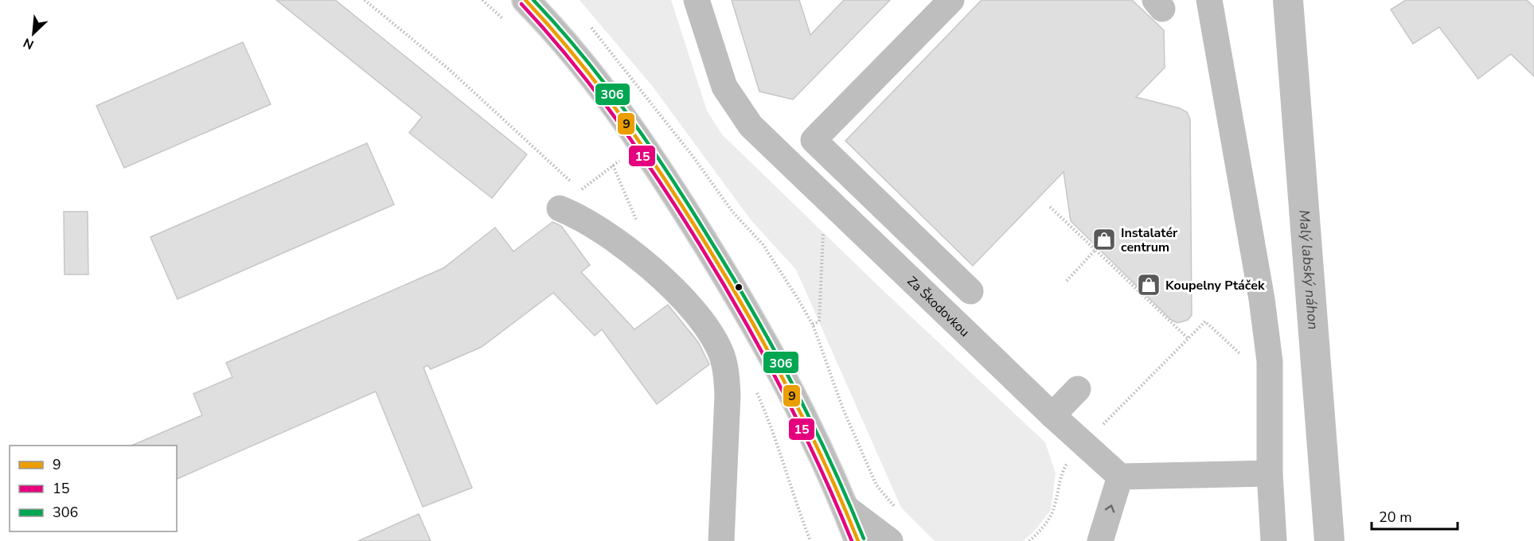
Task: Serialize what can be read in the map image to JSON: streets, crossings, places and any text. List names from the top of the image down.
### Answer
{
  "streets": {
    "street": ["Za Škodovkou"]
  },
  "water": ["Malý labský náhon"],
  "places": {
    "shop": ["Instalatér centrum", "Koupelny Ptáček"]
  },
  "lines": ["transit line 9", "transit line 306", "transit line 15"],
  "legend": ["9", "15", "306"],
  "scale_bar": "20 m",
  "north": "bottom left"
}
